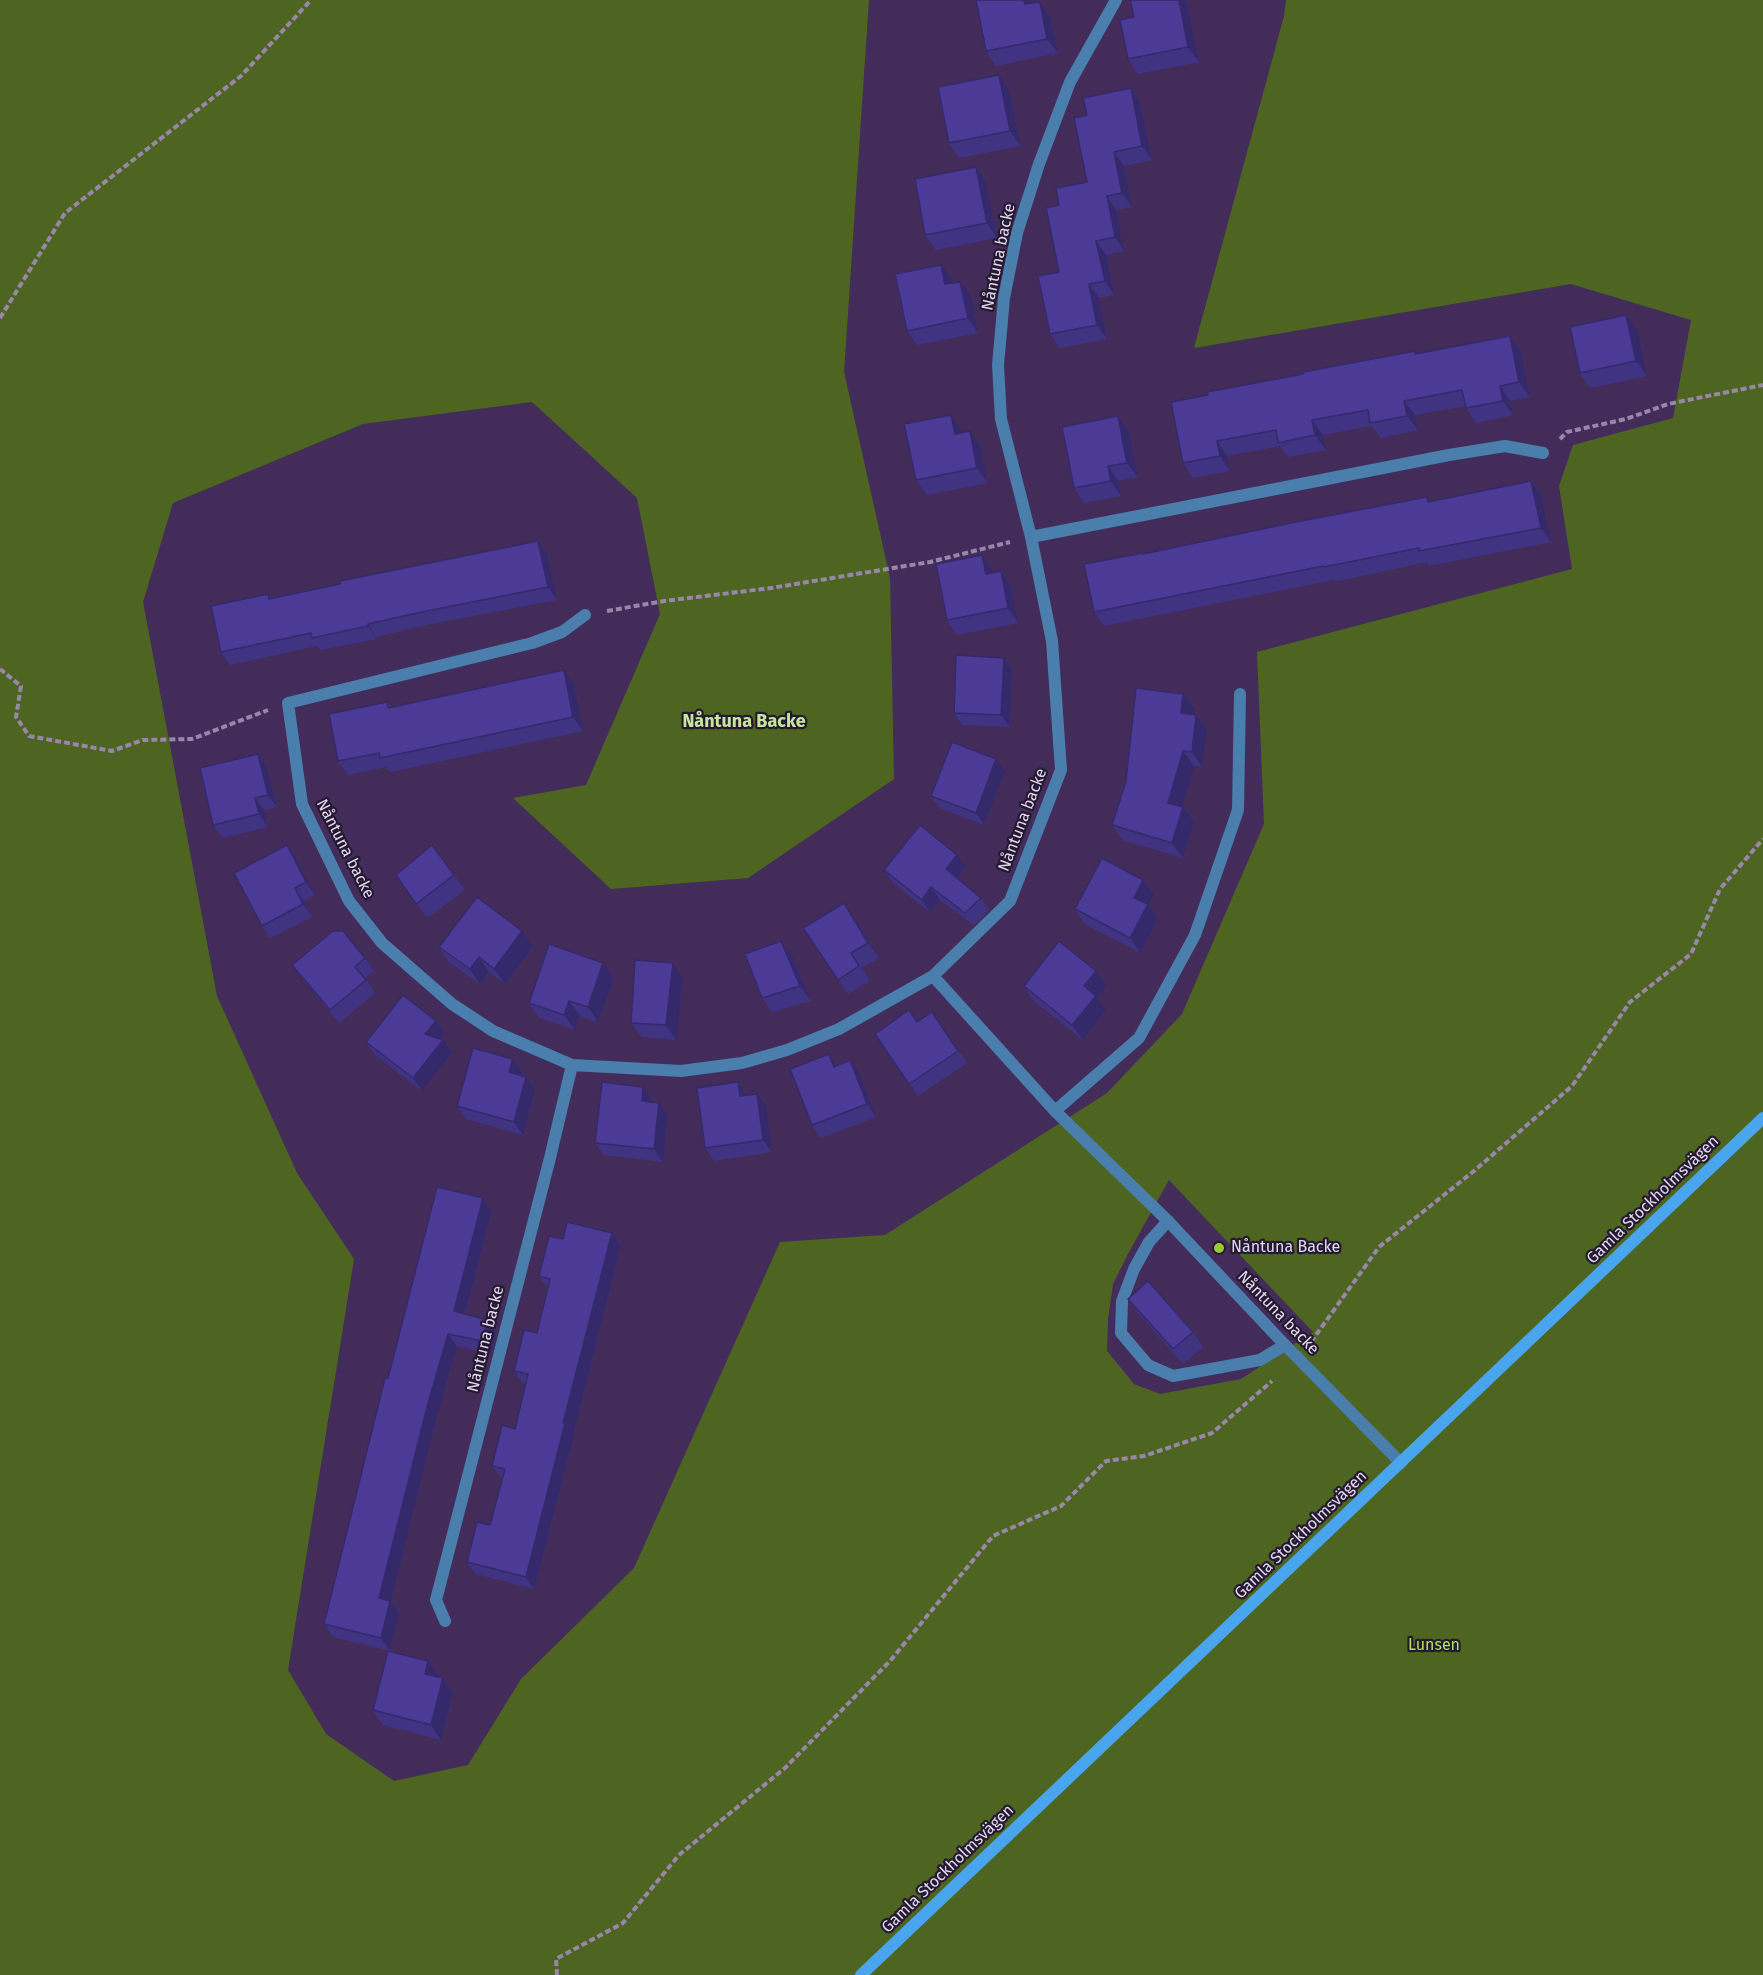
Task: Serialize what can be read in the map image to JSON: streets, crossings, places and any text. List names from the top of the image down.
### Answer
{
  "streets": {
    "main road": ["Gamla Stockholmsvägen"],
    "street": ["Nåntuna backe"]
  },
  "crossings": [
    ["Nåntuna backe", "Gamla Stockholmsvägen"]
  ],
  "districts": ["Nåntuna Backe"],
  "parks": ["Lunsen"],
  "places": ["Nåntuna Backe"]
}
